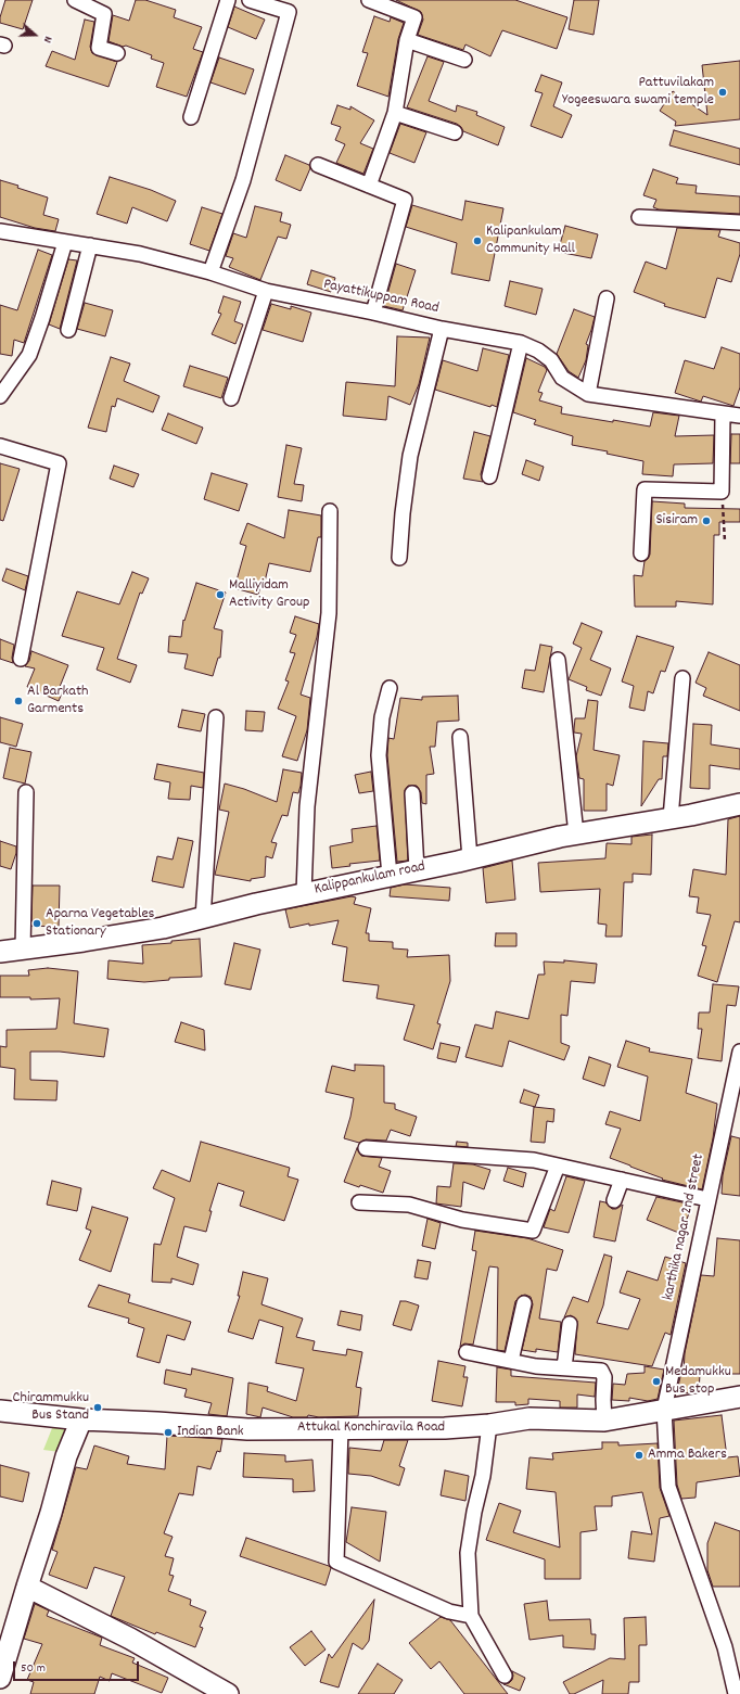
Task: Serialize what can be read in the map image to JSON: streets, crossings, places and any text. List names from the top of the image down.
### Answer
{
  "streets": {
    "street": [
      "Payattikuppam Road",
      "Kalippankulam road",
      "karthika nagar 2nd street",
      "Attukal Konchiravila Road"
    ]
  },
  "crossings": [
    ["karthika nagar 2nd street", "Attukal Konchiravila Road"]
  ],
  "places": [
    "Pattuvilakam Yogeeswara swami temple",
    "Kalipankulam Community Hall",
    "Sisiram",
    "Malliyidam Activity Group",
    "Al Barkath Garments",
    "Aparna Vegetables Stationary",
    "Medamukku Bus stop",
    "Chirammukku Bus Stand",
    "Indian Bank",
    "Amma Bakers"
  ],
  "scale_bar": "50 m",
  "north": "right"
}
